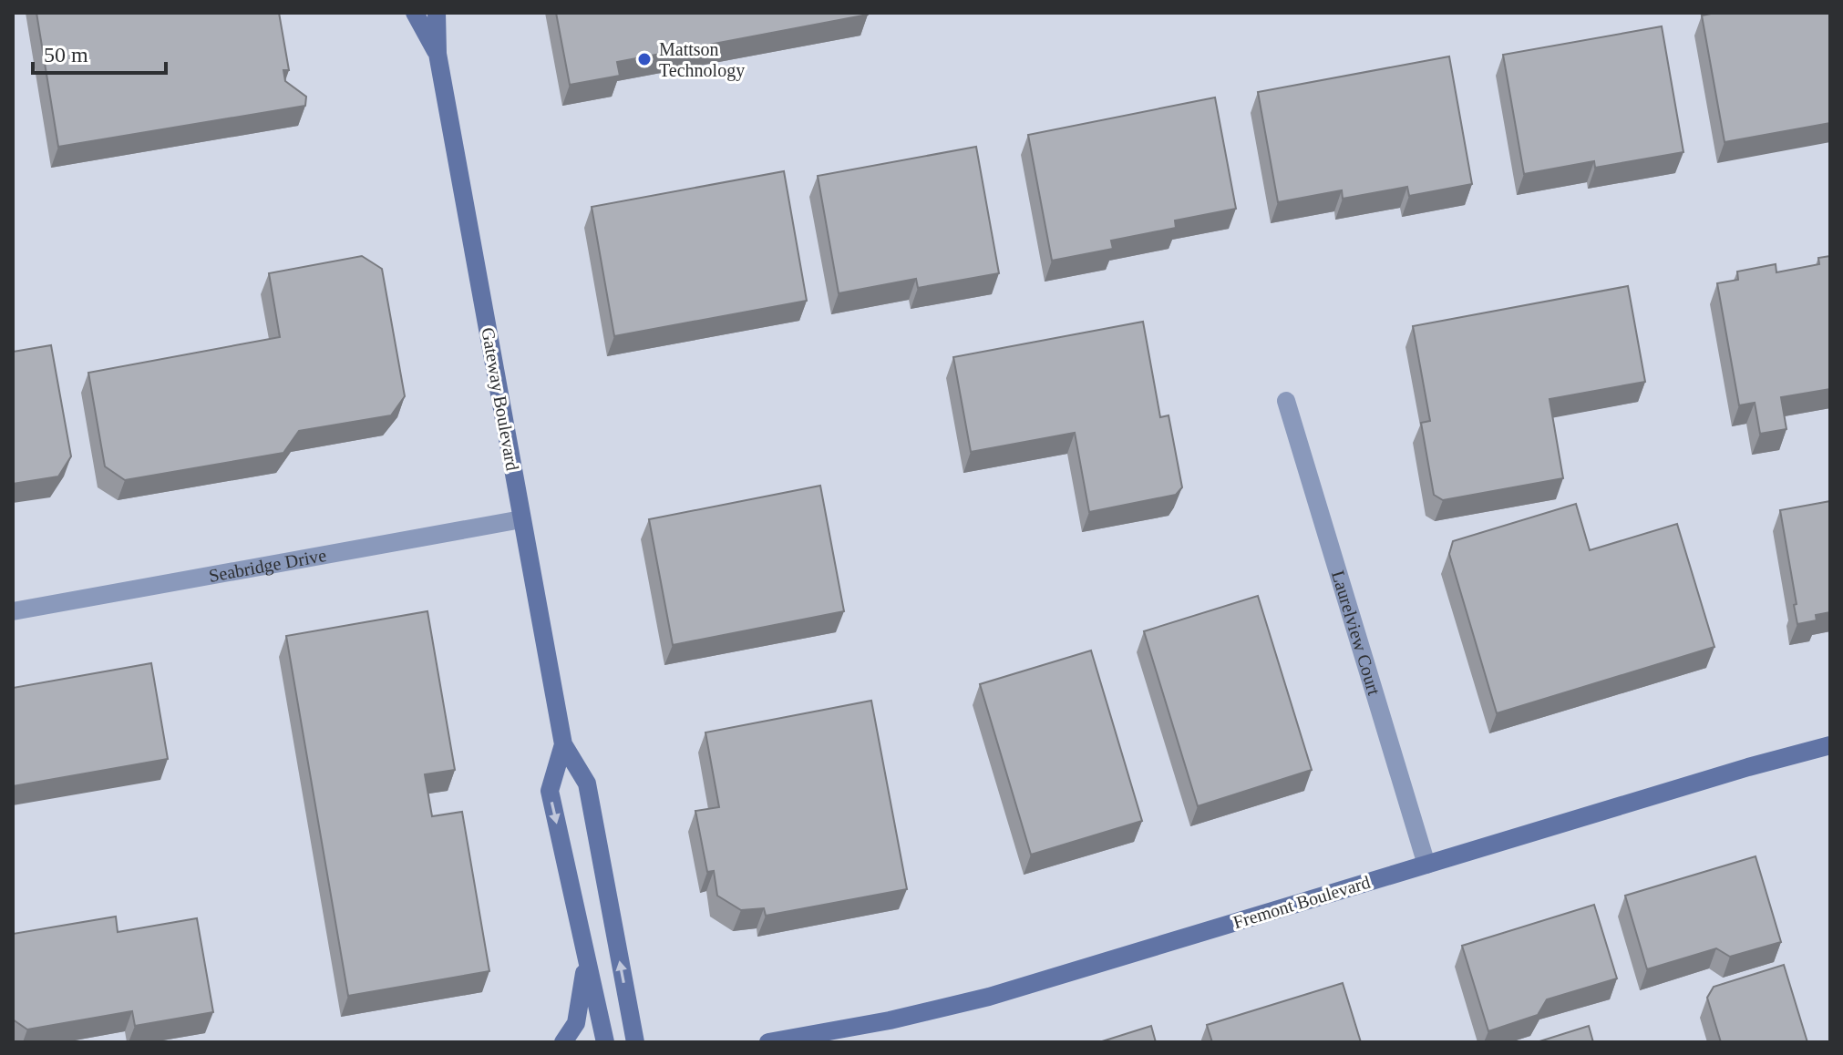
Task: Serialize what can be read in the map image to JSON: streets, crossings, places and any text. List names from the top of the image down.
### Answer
{
  "streets": {
    "street": [
      "Gateway Boulevard",
      "Seabridge Drive",
      "Laurelview Court",
      "Fremont Boulevard"
    ]
  },
  "crossings": [
    ["Gateway Boulevard", "Seabridge Drive"],
    ["Laurelview Court", "Fremont Boulevard"]
  ],
  "places": ["Mattson Technology"],
  "scale_bar": "50 m"
}
